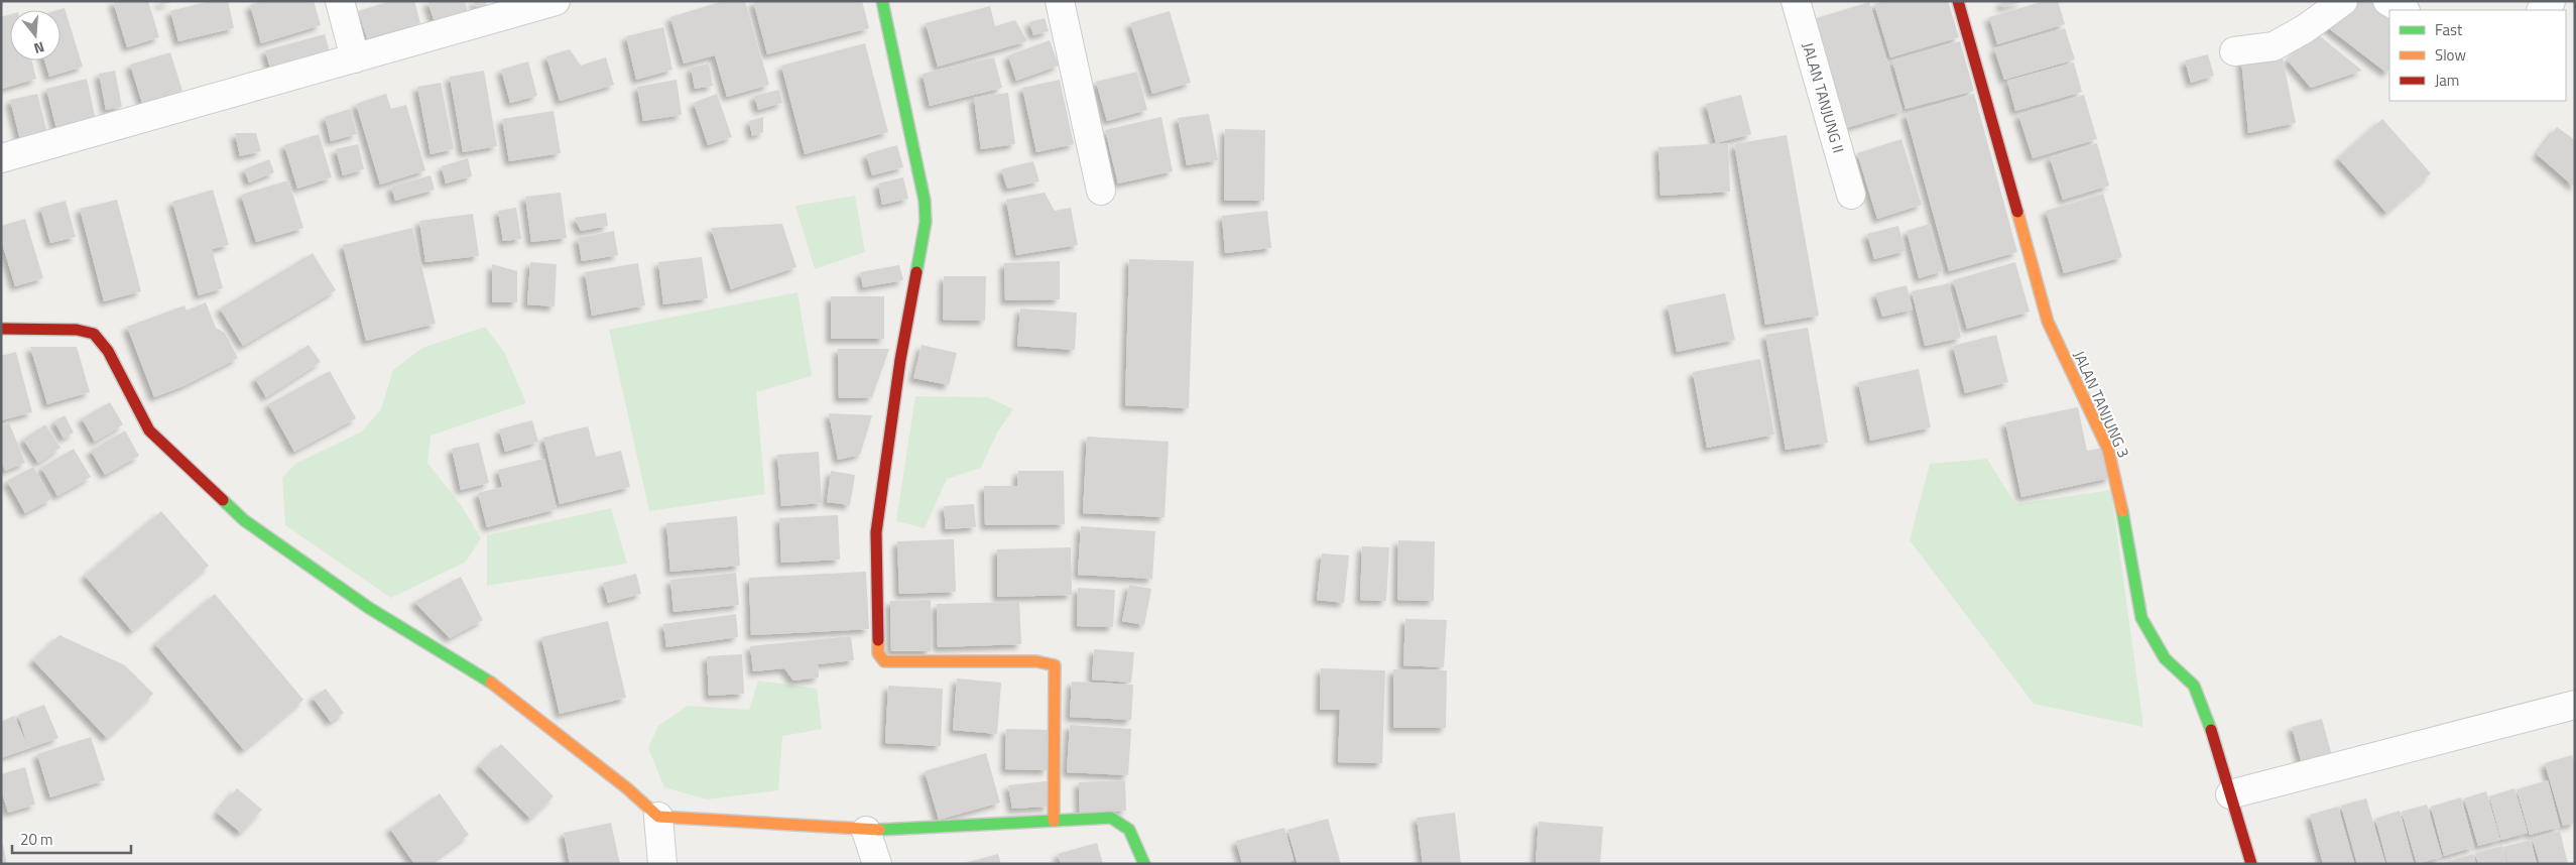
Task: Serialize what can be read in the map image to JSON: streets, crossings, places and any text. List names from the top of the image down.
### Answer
{
  "streets": {
    "street": ["JALAN TANJUNG II", "JALAN TANJUNG 3"]
  },
  "legend": ["Fast", "Slow", "Jam"],
  "scale_bar": "20 m",
  "north": "bottom"
}
